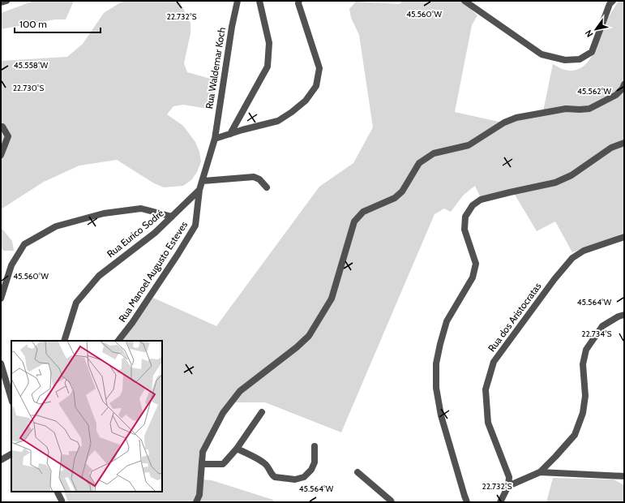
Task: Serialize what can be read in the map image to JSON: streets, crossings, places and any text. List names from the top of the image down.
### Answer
{
  "streets": {
    "street": [
      "Rua Waldemar Koch",
      "Rua Eurico Sodré",
      "Rua Manoel Augusto Esteves",
      "Rua dos Aristocratas"
    ]
  },
  "crossings": [
    ["Rua Waldemar Koch", "Rua Eurico Sodré"],
    ["Rua Eurico Sodré", "Rua Manoel Augusto Esteves"]
  ],
  "scale_bar": "100 m",
  "north": "bottom left",
  "coordinates": [
    "45.560°W",
    "22.732°S",
    "45.558°W",
    "22.730°S",
    "45.562°W",
    "45.564°W",
    "22.734°S"
  ]
}
